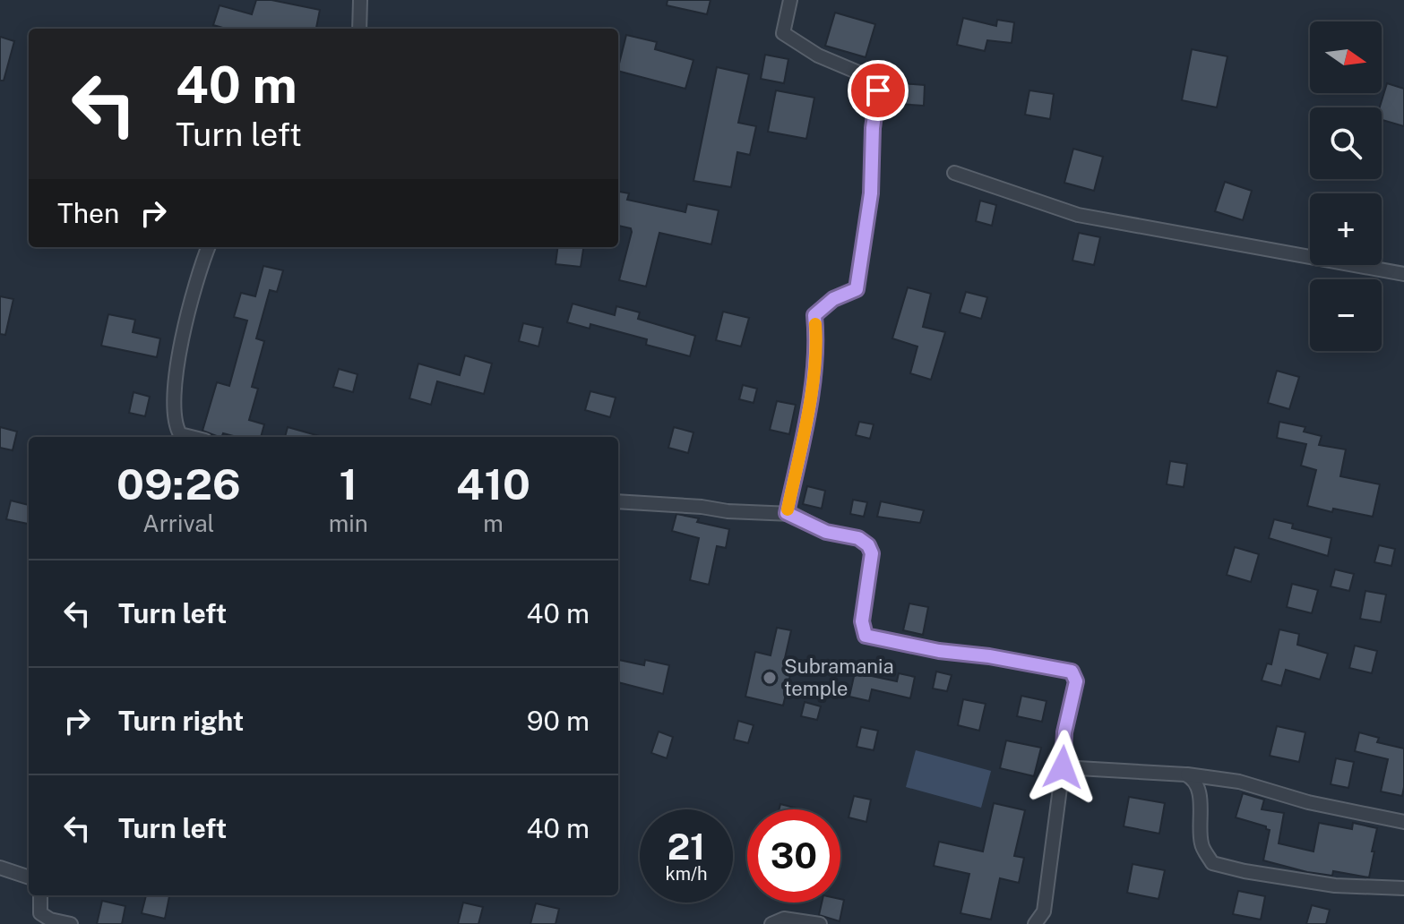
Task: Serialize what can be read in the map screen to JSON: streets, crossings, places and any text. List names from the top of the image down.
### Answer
{
  "places": ["Subramania temple"],
  "north": "right",
  "page": {
    "map_buttons": ["+", "−"],
    "turn": ["40 m", "Turn left"],
    "then": "Then",
    "eta": [
      "09:26",
      "Arrival",
      "1",
      "min",
      "410",
      "m"
    ],
    "list": [
      {
        "name": "Turn left",
        "value": "40 m"
      },
      {
        "name": "Turn right",
        "value": "90 m"
      },
      {
        "name": "Turn left",
        "value": "40 m"
      }
    ],
    "speed": "21 km/h",
    "limit": "30"
  }
}
